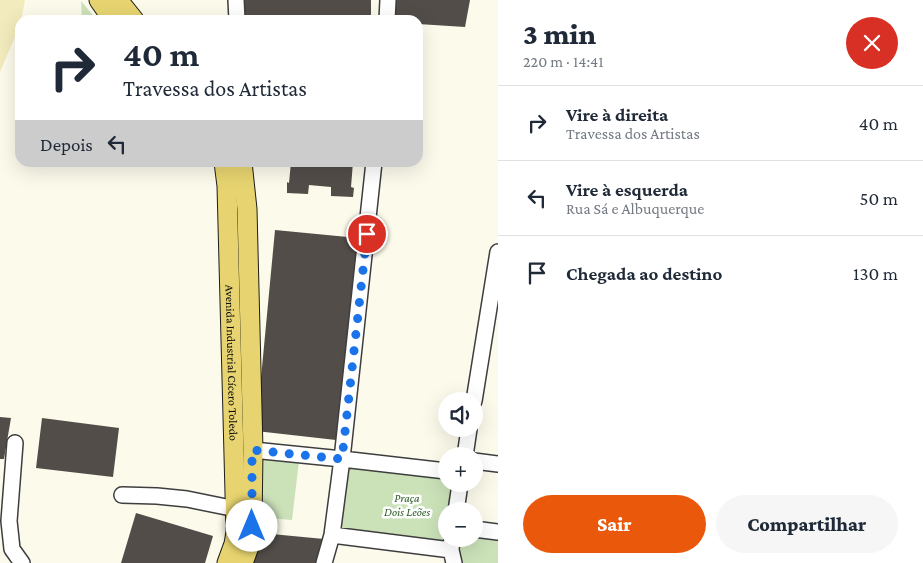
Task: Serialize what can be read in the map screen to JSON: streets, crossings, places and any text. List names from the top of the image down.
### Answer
{
  "streets": {
    "main road": ["Avenida Industrial Cícero Toledo"]
  },
  "parks": ["Praça Dois Leões"],
  "page": {
    "heading": ["3 min", "220 m · 14:41"],
    "turn": ["40 m", "Travessa dos Artistas"],
    "list": [
      {
        "name": "Vire à direita",
        "note": "Travessa dos Artistas",
        "value": "40 m"
      },
      {
        "name": "Vire à esquerda",
        "note": "Rua Sá e Albuquerque",
        "value": "50 m"
      },
      {
        "name": "Chegada ao destino",
        "value": "130 m"
      }
    ],
    "then": "Depois",
    "map_buttons": ["+", "−"],
    "buttons": ["Sair", "Compartilhar"]
  }
}
